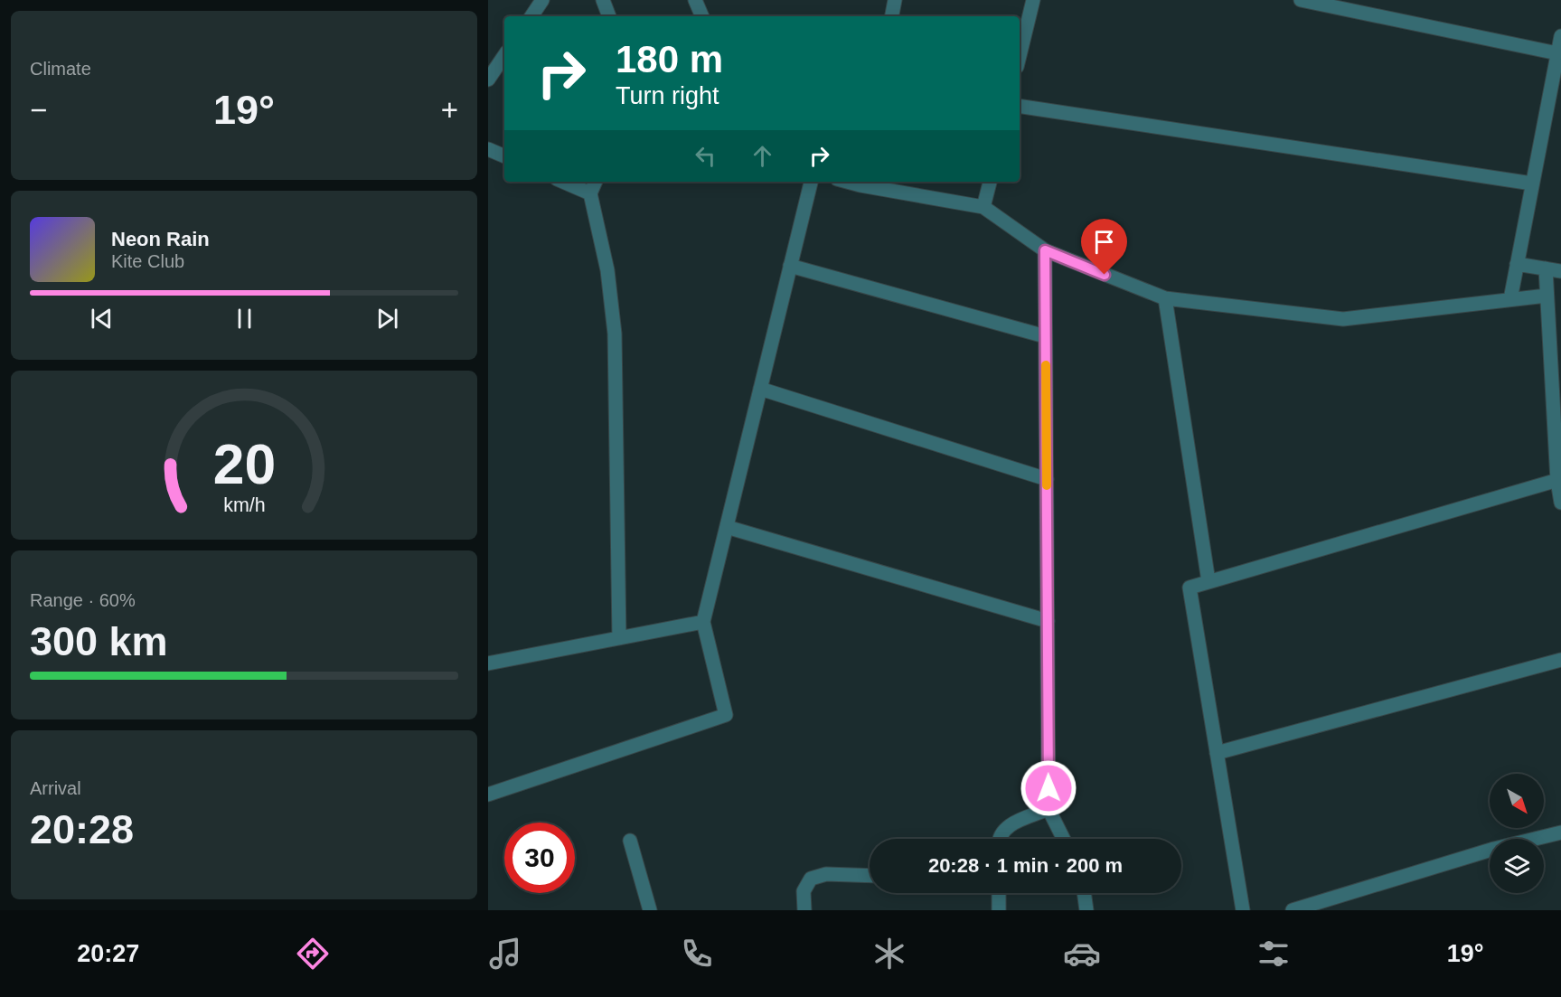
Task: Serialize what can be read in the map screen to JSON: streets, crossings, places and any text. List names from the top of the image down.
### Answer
{
  "north": "bottom right",
  "page": {
    "tile": [
      "Climate",
      ["Range · 60%", "300 km"],
      ["Arrival", "20:28"]
    ],
    "turn": ["180 m", "Turn right"],
    "heat": ["−", "19°", "+"],
    "song": ["Neon Rain", "Kite Club"],
    "limit": "30",
    "trip": "20:28 · 1 min · 200 m",
    "tabs": ["20:27", "19°"],
    "gauge": ["20", "km/h"]
  }
}
